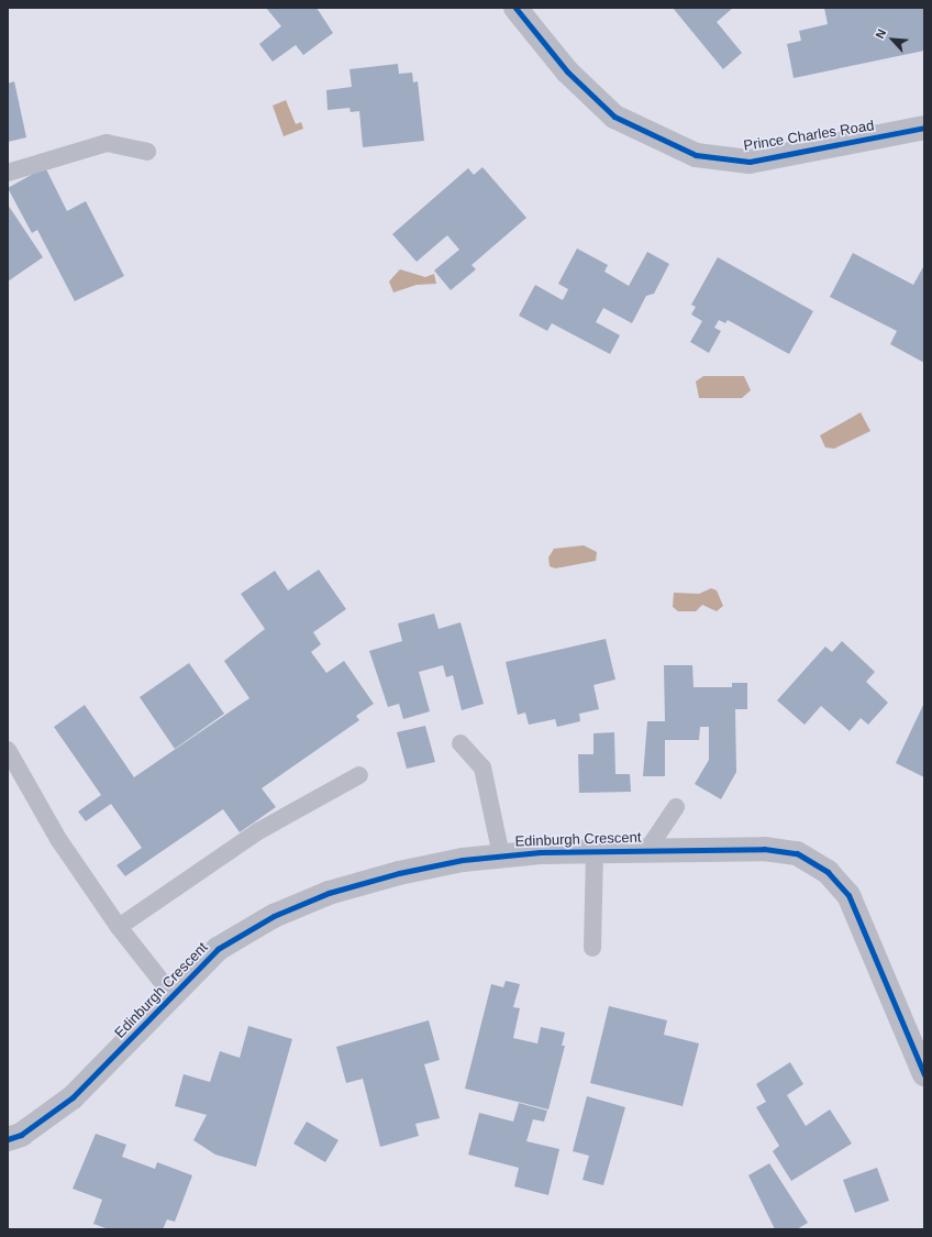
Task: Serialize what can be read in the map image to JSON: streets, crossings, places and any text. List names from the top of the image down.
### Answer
{
  "streets": {
    "street": ["Prince Charles Road", "Edinburgh Crescent"]
  },
  "north": "top left"
}
